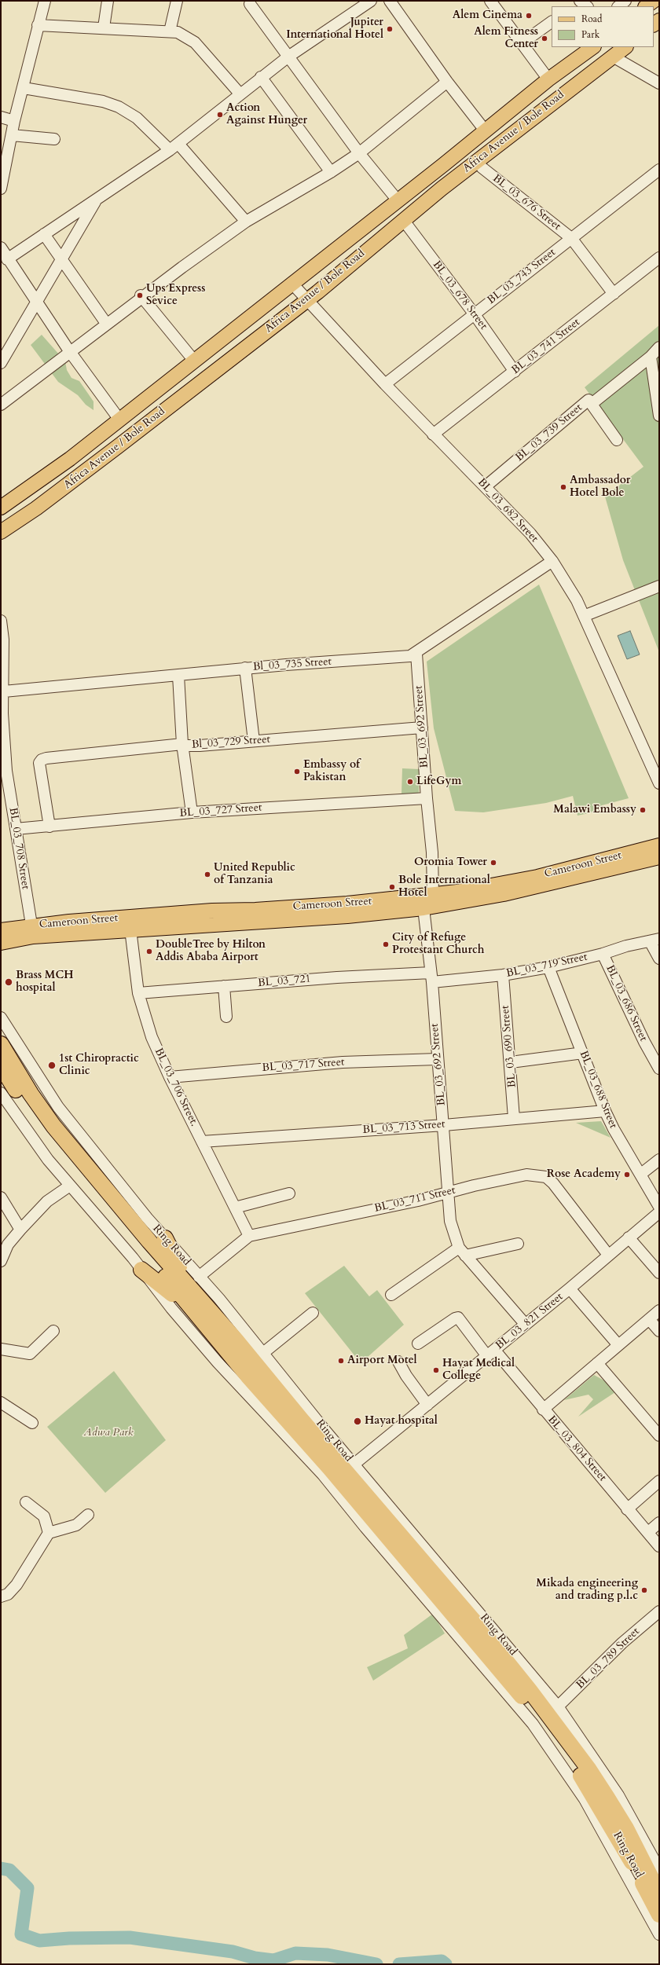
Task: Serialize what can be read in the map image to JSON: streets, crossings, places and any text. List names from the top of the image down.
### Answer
{
  "streets": {
    "highway": ["Ring Road"],
    "main road": ["Africa Avenue / Bole Road", "Cameroon Street"],
    "street": [
      "BL_03_676 Street",
      "BL_03_743 Street",
      "BL_03_678 Street",
      "BL_03_741 Street",
      "BL_03_739 Street",
      "BL_03_682 Street",
      "Bl_03_735 Street",
      "BL_03_692 Street",
      "Bl_03_729 Street",
      "BL_03_727 Street",
      "BL_03_708 Street",
      "BL_03_719 Street",
      "BL_03_721",
      "BL_03_686 Street",
      "BL_03_690 Street",
      "BL_03_717 Street",
      "BL_03_706 Street.",
      "BL_03_688 Street",
      "BL_03_713 Street",
      "BL_03_711 Street",
      "BL_03_821 Street",
      "BL_03_804 Street",
      "BL_03_789 Street"
    ]
  },
  "crossings": [
    ["Africa Avenue / Bole Road", "BL_03_678 Street"],
    ["Africa Avenue / Bole Road", "BL_03_682 Street"],
    ["BL_03_676 Street", "BL_03_743 Street"],
    ["BL_03_676 Street", "BL_03_741 Street"],
    ["BL_03_743 Street", "BL_03_678 Street"],
    ["BL_03_743 Street", "BL_03_682 Street"],
    ["BL_03_678 Street", "BL_03_741 Street"],
    ["BL_03_741 Street", "BL_03_682 Street"],
    ["BL_03_739 Street", "BL_03_682 Street"],
    ["BL_03_682 Street", "Bl_03_735 Street"],
    ["Bl_03_735 Street", "BL_03_692 Street"],
    ["Bl_03_735 Street", "BL_03_708 Street"],
    ["BL_03_692 Street", "Bl_03_729 Street"],
    ["BL_03_692 Street", "BL_03_727 Street"],
    ["BL_03_692 Street", "Cameroon Street"],
    ["BL_03_692 Street", "BL_03_719 Street"],
    ["BL_03_692 Street", "BL_03_721"],
    ["BL_03_692 Street", "BL_03_717 Street"],
    ["BL_03_692 Street", "BL_03_713 Street"],
    ["BL_03_692 Street", "BL_03_711 Street"],
    ["BL_03_692 Street", "BL_03_821 Street"],
    ["Bl_03_729 Street", "BL_03_727 Street"],
    ["BL_03_727 Street", "BL_03_708 Street"],
    ["BL_03_708 Street", "Cameroon Street"],
    ["Cameroon Street", "BL_03_706 Street."],
    ["BL_03_719 Street", "BL_03_721"],
    ["BL_03_719 Street", "BL_03_686 Street"],
    ["BL_03_719 Street", "BL_03_690 Street"],
    ["BL_03_719 Street", "BL_03_688 Street"],
    ["BL_03_721", "BL_03_706 Street."],
    ["BL_03_690 Street", "BL_03_713 Street"],
    ["BL_03_717 Street", "BL_03_706 Street."],
    ["BL_03_706 Street.", "BL_03_713 Street"],
    ["BL_03_706 Street.", "BL_03_711 Street"],
    ["BL_03_688 Street", "BL_03_713 Street"],
    ["BL_03_711 Street", "Ring Road"],
    ["BL_03_711 Street", "BL_03_821 Street"],
    ["Ring Road", "BL_03_821 Street"],
    ["Ring Road", "BL_03_789 Street"],
    ["BL_03_821 Street", "BL_03_804 Street"]
  ],
  "parks": ["Adwa Park"],
  "places": [
    "Alem Cinema",
    "Jupiter International Hotel",
    "Alem Fitness Center",
    "Action Against Hunger",
    "Ups Express Sevice",
    "Ambassador Hotel Bole",
    "Embassy of Pakistan",
    "LifeGym",
    "Malawi Embassy",
    "Oromia Tower",
    "United Republic of Tanzania",
    "Bole International Hotel",
    "City of Refuge Protestant Church",
    "DoubleTree by Hilton Addis Ababa Airport",
    "Brass MCH hospital",
    "1st Chiropractic Clinic",
    "Rose Academy",
    "Airport Motel",
    "Hayat Medical College",
    "Hayat hospital",
    "Mikada engineering and trading p.l.c"
  ],
  "legend": ["Road", "Park"]
}
